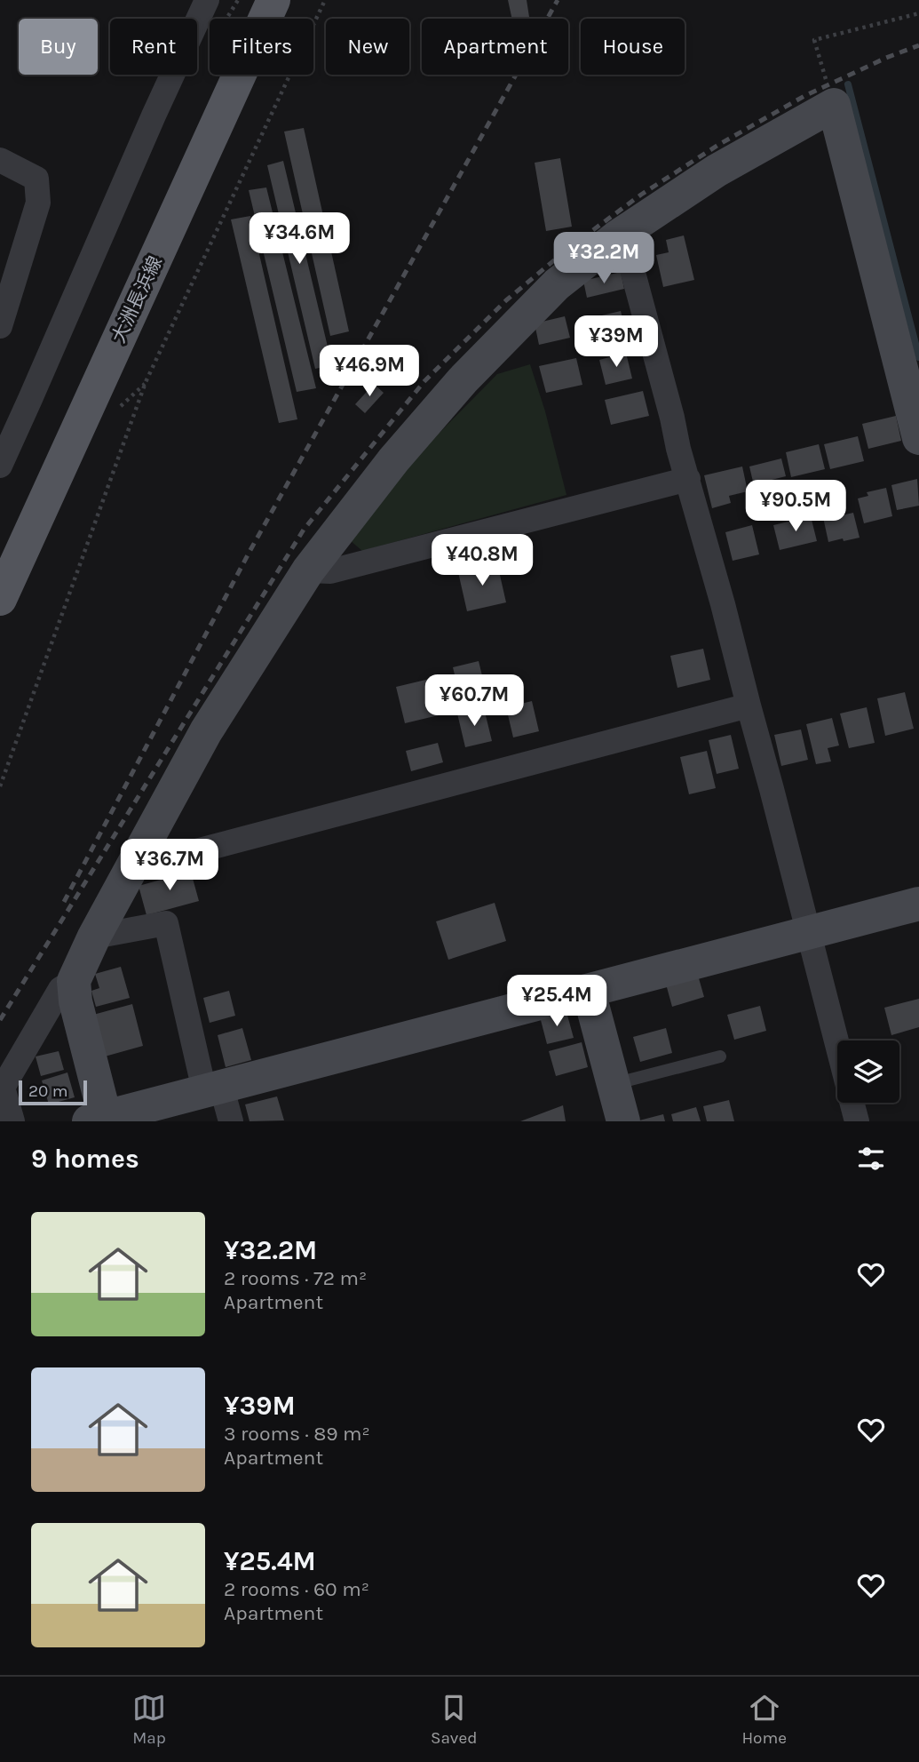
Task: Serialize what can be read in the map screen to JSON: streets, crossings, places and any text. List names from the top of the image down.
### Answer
{
  "streets": {
    "main road": ["大洲長浜線"]
  },
  "scale_bar": "20 m",
  "page": {
    "chip": [
      "Buy",
      "Rent",
      "Filters",
      "New",
      "Apartment",
      "House"
    ],
    "price": [
      "¥34.6M",
      "¥32.2M",
      "¥39M",
      "¥46.9M",
      "¥90.5M",
      "¥40.8M",
      "¥60.7M",
      "¥36.7M",
      "¥25.4M"
    ],
    "scale": "20 m",
    "heading": "9 homes",
    "list": [
      {
        "name": "¥32.2M",
        "note": "2 rooms · 72 m² · Apartment"
      },
      {
        "name": "¥39M",
        "note": "3 rooms · 89 m² · Apartment"
      },
      {
        "name": "¥25.4M",
        "note": "2 rooms · 60 m² · Apartment"
      }
    ],
    "tabs": ["Map", "Saved", "Home"]
  }
}
